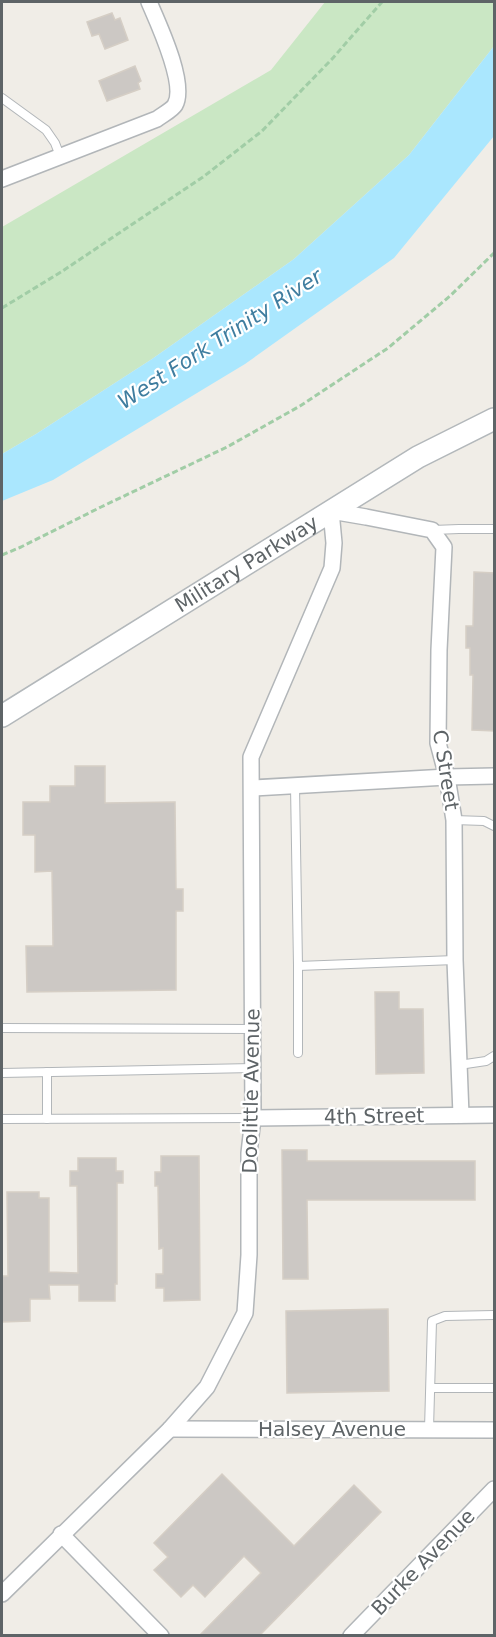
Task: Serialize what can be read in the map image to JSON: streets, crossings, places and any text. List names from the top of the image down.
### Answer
{
  "streets": {
    "street": [
      "Military Parkway",
      "C Street",
      "Doolittle Avenue",
      "4th Street",
      "Halsey Avenue",
      "Burke Avenue"
    ]
  },
  "crossings": [
    ["Military Parkway", "Doolittle Avenue"],
    ["C Street", "4th Street"],
    ["Doolittle Avenue", "4th Street"],
    ["Doolittle Avenue", "Halsey Avenue"]
  ],
  "water": ["West Fork Trinity River"]
}
